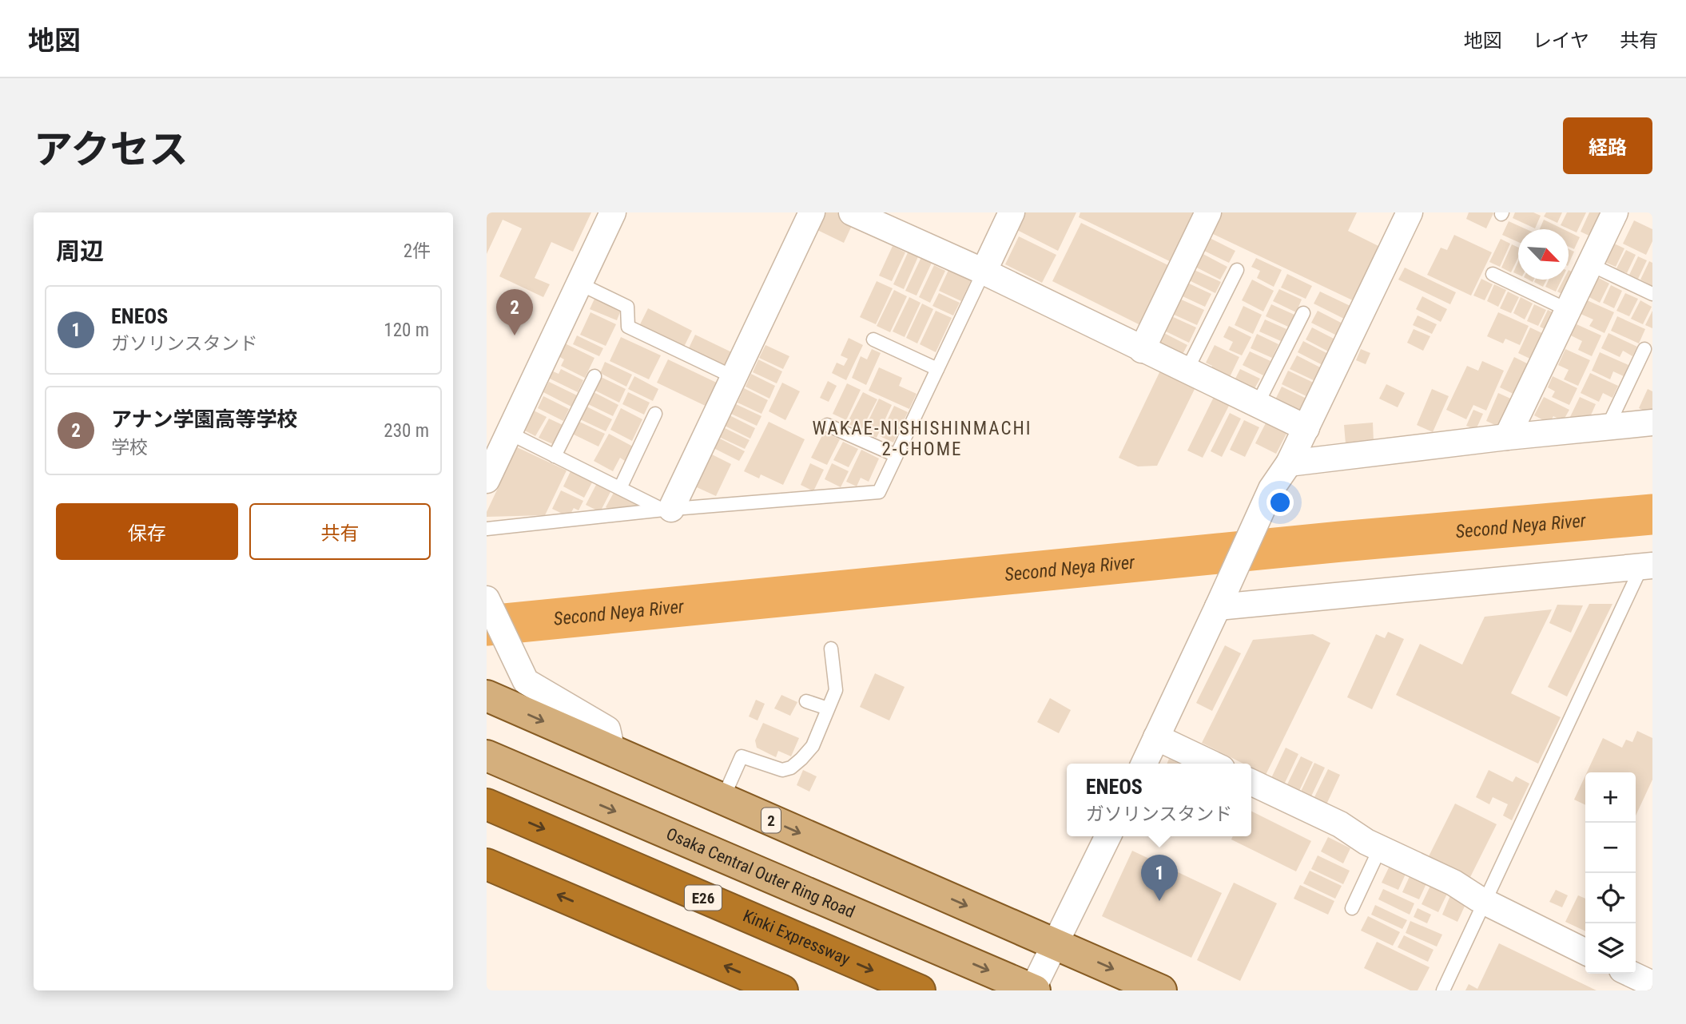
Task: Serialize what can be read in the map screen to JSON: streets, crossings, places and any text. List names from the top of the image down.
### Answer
{
  "streets": {
    "highway": ["E26", "Kinki Expressway"],
    "main road": ["2", "Osaka Central Outer Ring Road"]
  },
  "districts": ["WAKAE-NISHISHINMACHI 2-CHOME"],
  "water": ["Second Neya River"],
  "north": "bottom right",
  "page": {
    "header": "地図",
    "nav": ["地図", "レイヤ", "共有"],
    "title": "アクセス",
    "buttons": [
      "経路",
      ["保存", "共有"]
    ],
    "heading": ["周辺", "2件"],
    "list": [
      {
        "mark": "1",
        "name": "ENEOS",
        "note": "ガソリンスタンド",
        "value": "120 m"
      },
      {
        "mark": "2",
        "name": "アナン学園高等学校",
        "note": "学校",
        "value": "230 m"
      }
    ],
    "pins": ["2", "1"],
    "popup": ["ENEOS", "ガソリンスタンド"],
    "map_buttons": ["+", "−"]
  }
}
